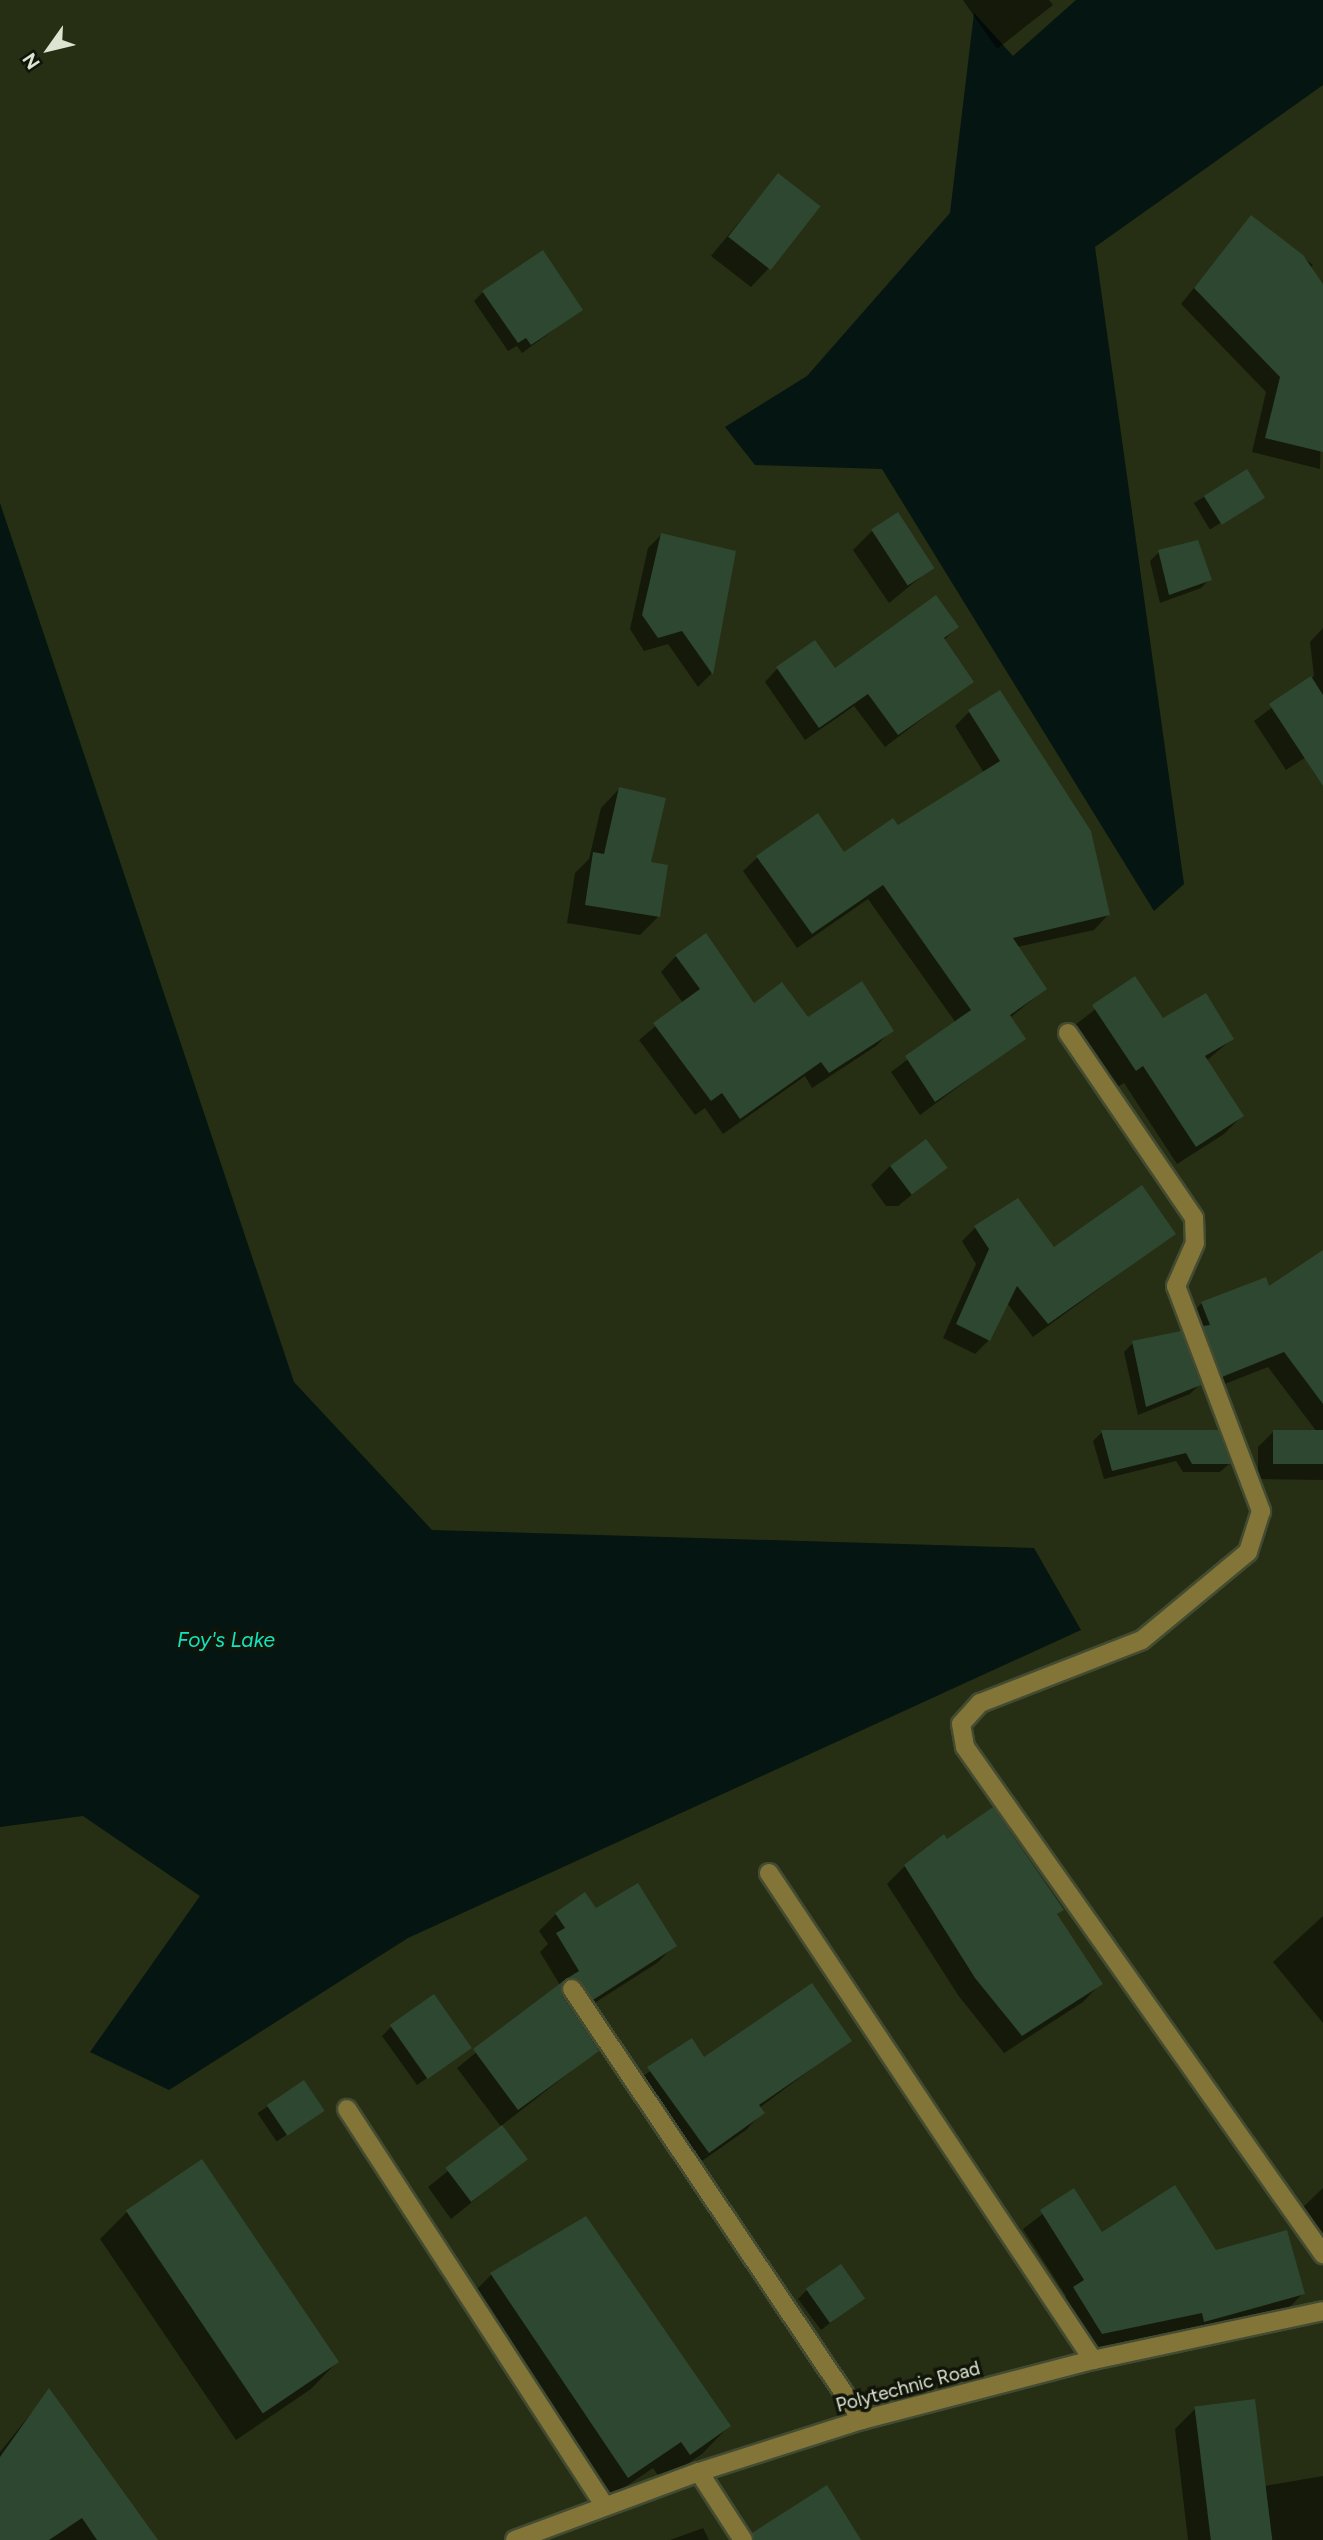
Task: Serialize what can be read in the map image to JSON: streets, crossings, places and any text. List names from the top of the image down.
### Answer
{
  "streets": {
    "street": ["Polytechnic Road"]
  },
  "water": ["Foy's Lake"],
  "north": "bottom left"
}
